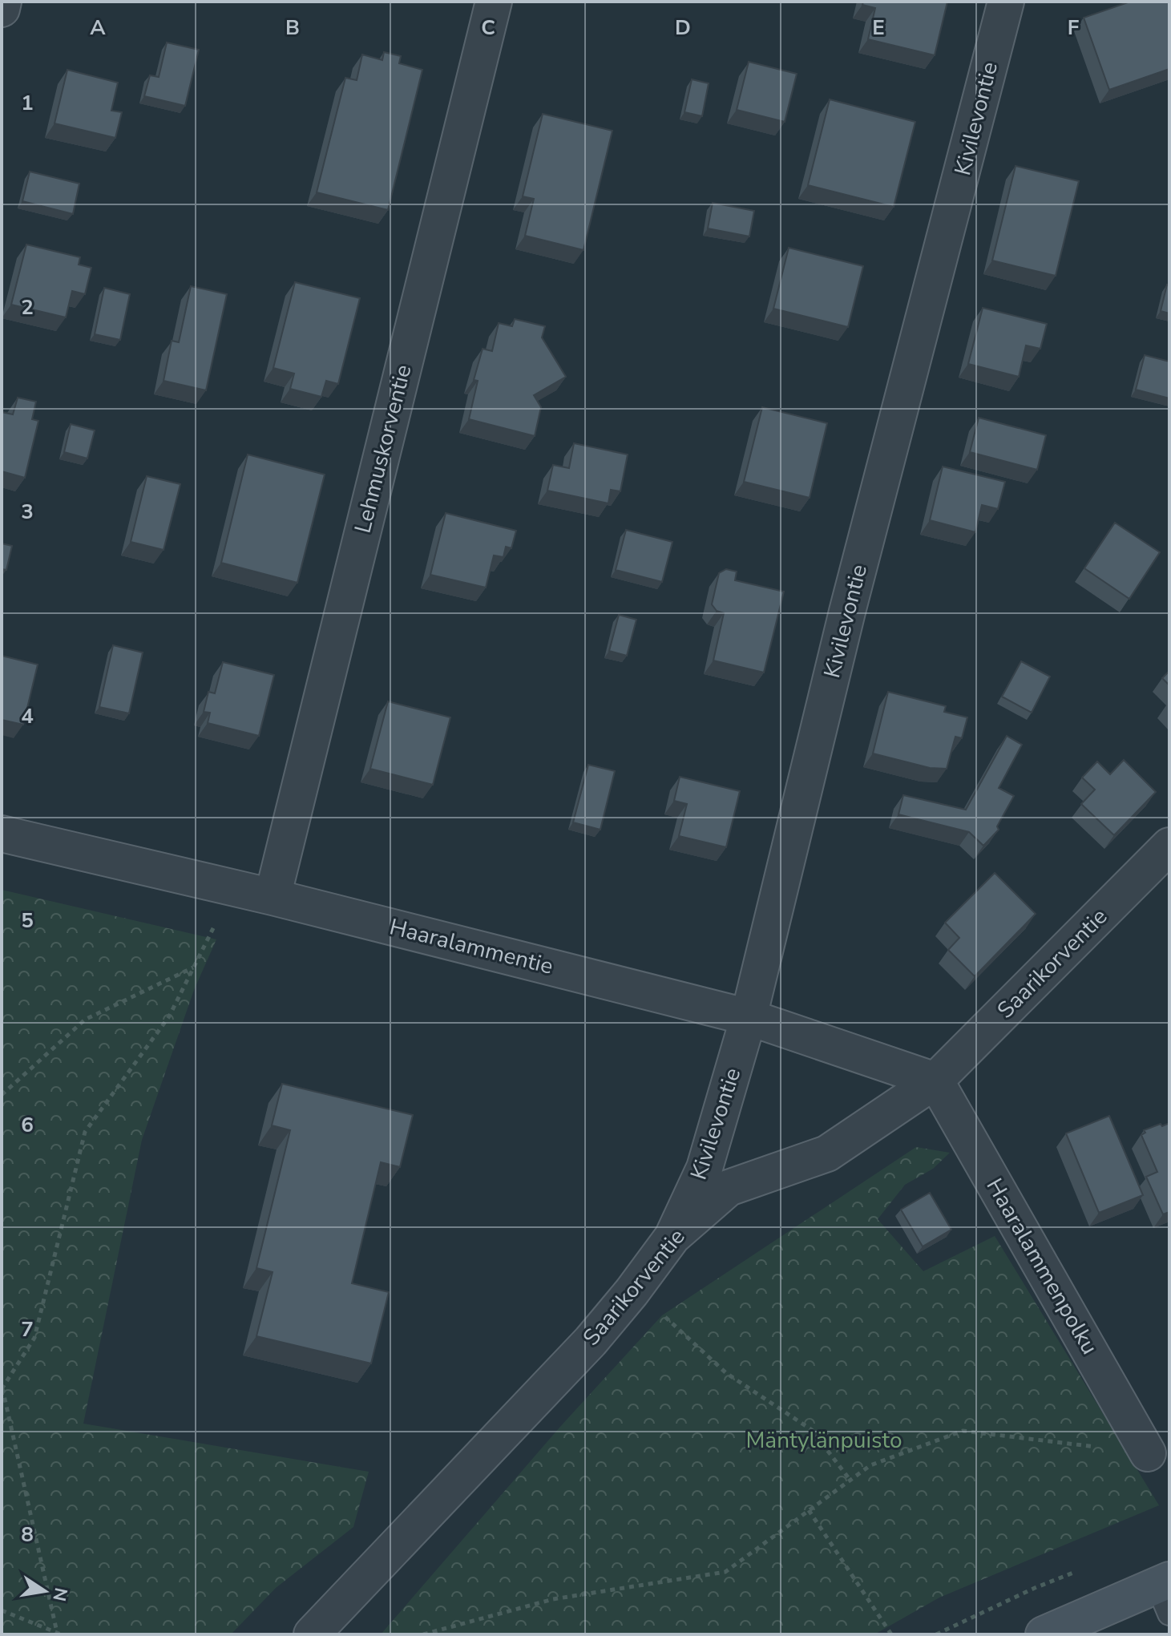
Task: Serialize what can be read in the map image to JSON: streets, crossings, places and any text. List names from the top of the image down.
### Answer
{
  "streets": {
    "street": [
      "Kivilevontie",
      "Lehmuskorventie",
      "Haaralammentie",
      "Saarikorventie",
      "Haaralammenpolku"
    ]
  },
  "crossings": [
    ["Kivilevontie", "Haaralammentie"],
    ["Kivilevontie", "Saarikorventie"],
    ["Lehmuskorventie", "Haaralammentie"],
    ["Haaralammentie", "Saarikorventie"],
    ["Haaralammentie", "Haaralammenpolku"],
    ["Saarikorventie", "Haaralammenpolku"]
  ],
  "parks": ["Mäntylänpuisto"],
  "north": "right",
  "grid": {
    "columns": [
      "A",
      "B",
      "C",
      "D",
      "E",
      "F"
    ],
    "rows": [
      "1",
      "2",
      "3",
      "4",
      "5",
      "6",
      "7",
      "8"
    ]
  }
}
